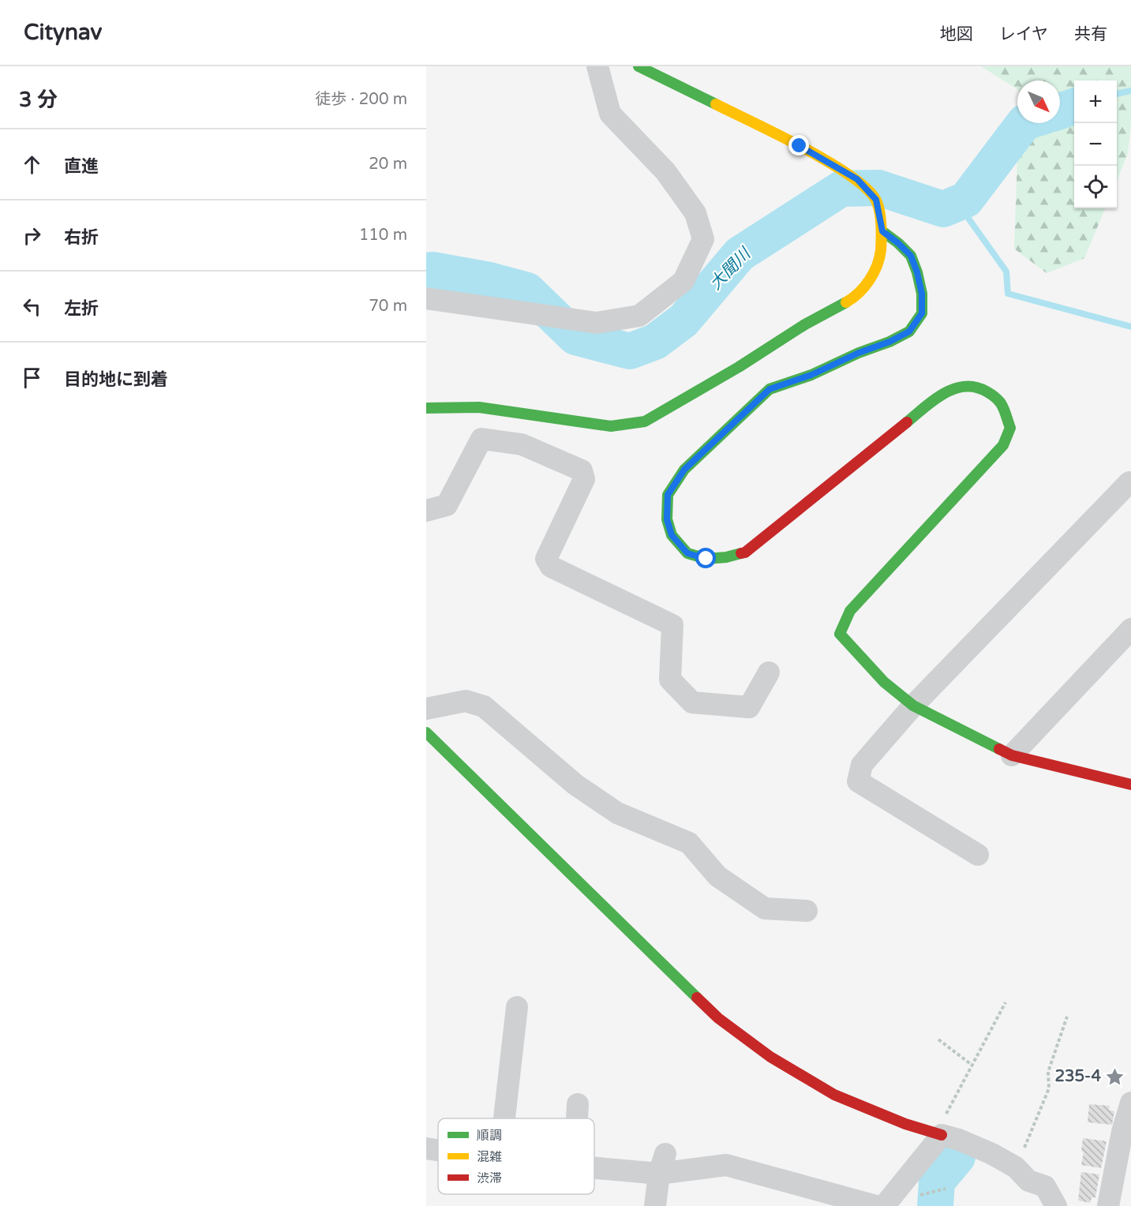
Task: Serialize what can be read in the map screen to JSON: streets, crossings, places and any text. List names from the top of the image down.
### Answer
{
  "water": ["大聞川"],
  "places": {
    "place": ["235-4"]
  },
  "legend": ["順調", "混雑", "渋滞"],
  "north": "bottom right",
  "page": {
    "header": "Citynav",
    "nav": ["地図", "レイヤ", "共有"],
    "heading": ["3 分", "徒歩 · 200 m"],
    "map_buttons": ["+", "−"],
    "list": [
      ["直進", "20 m"],
      ["右折", "110 m"],
      ["左折", "70 m"],
      "目的地に到着"
    ]
  }
}
